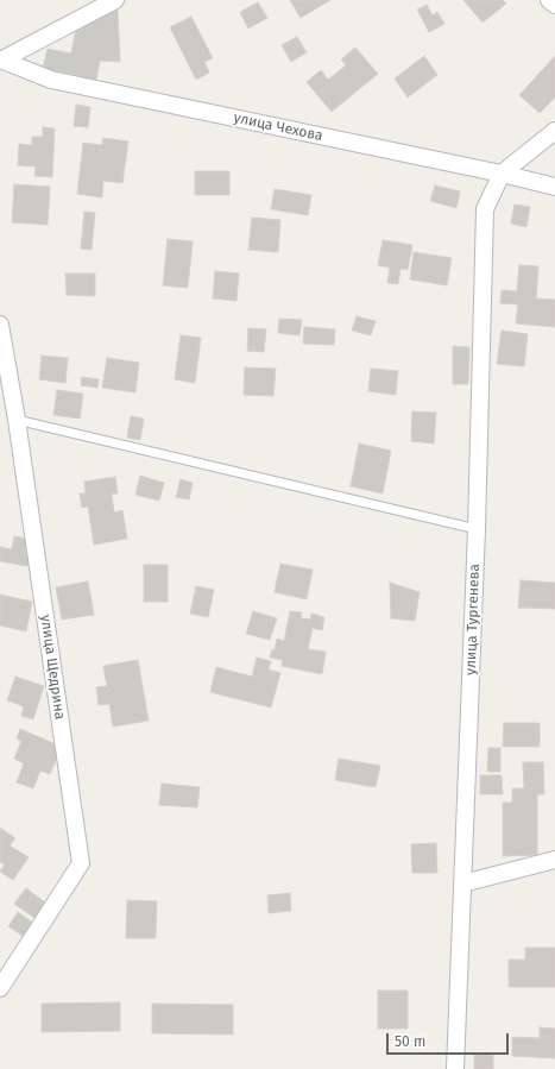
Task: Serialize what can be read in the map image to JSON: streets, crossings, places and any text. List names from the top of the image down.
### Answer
{
  "streets": {
    "street": ["улица Чехова", "улица Тургенева", "улица Щедрина"]
  },
  "crossings": [
    ["улица Чехова", "улица Тургенева"]
  ],
  "scale_bar": "50 m"
}
